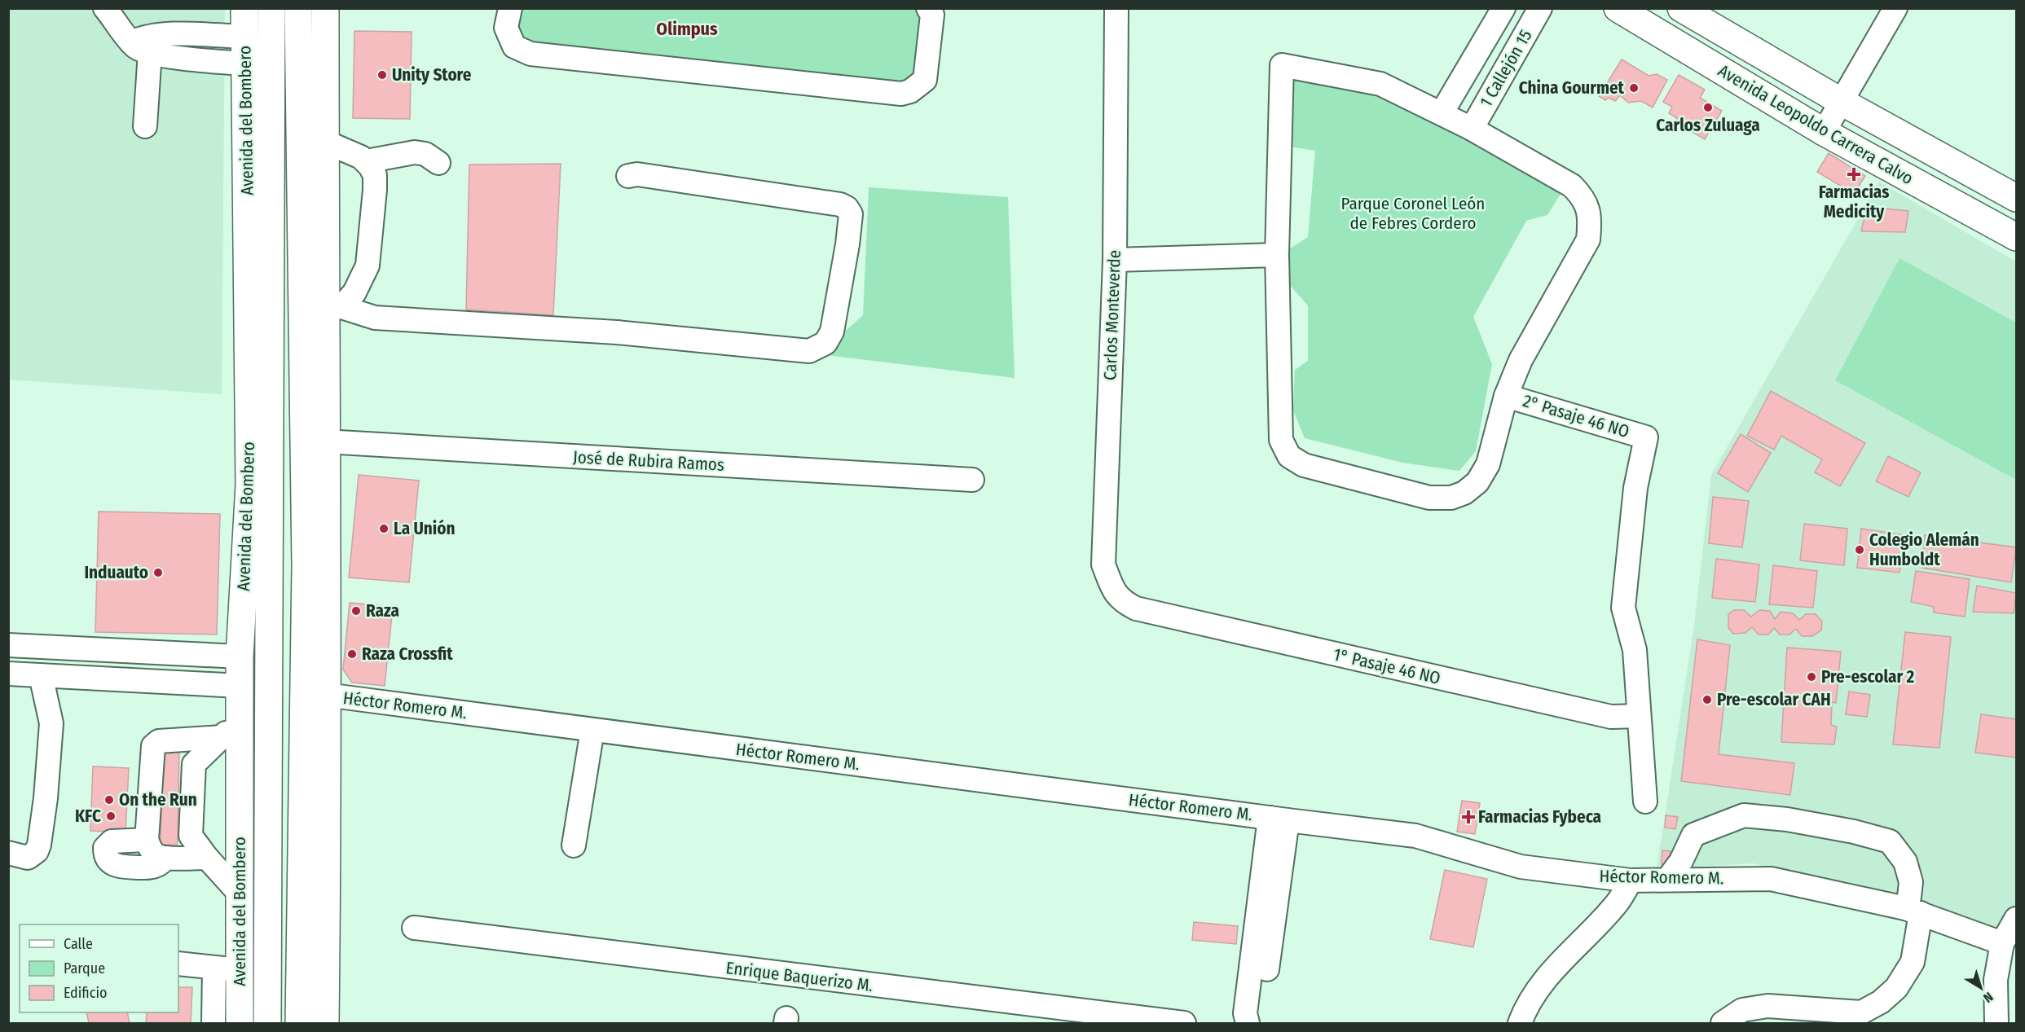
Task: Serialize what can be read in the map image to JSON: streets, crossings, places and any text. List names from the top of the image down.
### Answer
{
  "streets": {
    "main road": ["Avenida del Bombero", "Avenida Leopoldo Carrera Calvo"],
    "street": [
      "1 Callejón 15",
      "Carlos Monteverde",
      "2° Pasaje 46 NO",
      "José de Rubira Ramos",
      "1° Pasaje 46 NO",
      "Héctor Romero M.",
      "Enrique Baquerizo M."
    ]
  },
  "crossings": [
    ["Carlos Monteverde", "1° Pasaje 46 NO"],
    ["2° Pasaje 46 NO", "1° Pasaje 46 NO"]
  ],
  "districts": ["Olimpus"],
  "parks": ["Parque Coronel León de Febres Cordero"],
  "places": {
    "other": [
      "Unity Store",
      "China Gourmet",
      "Carlos Zuluaga",
      "La Unión",
      "Colegio Alemán Humboldt",
      "Induauto",
      "Raza",
      "Raza Crossfit",
      "Pre-escolar 2",
      "Pre-escolar CAH",
      "On the Run",
      "KFC"
    ],
    "health": ["Farmacias Medicity", "Farmacias Fybeca"]
  },
  "legend": ["Calle", "Parque", "Edificio"],
  "north": "bottom right"
}
